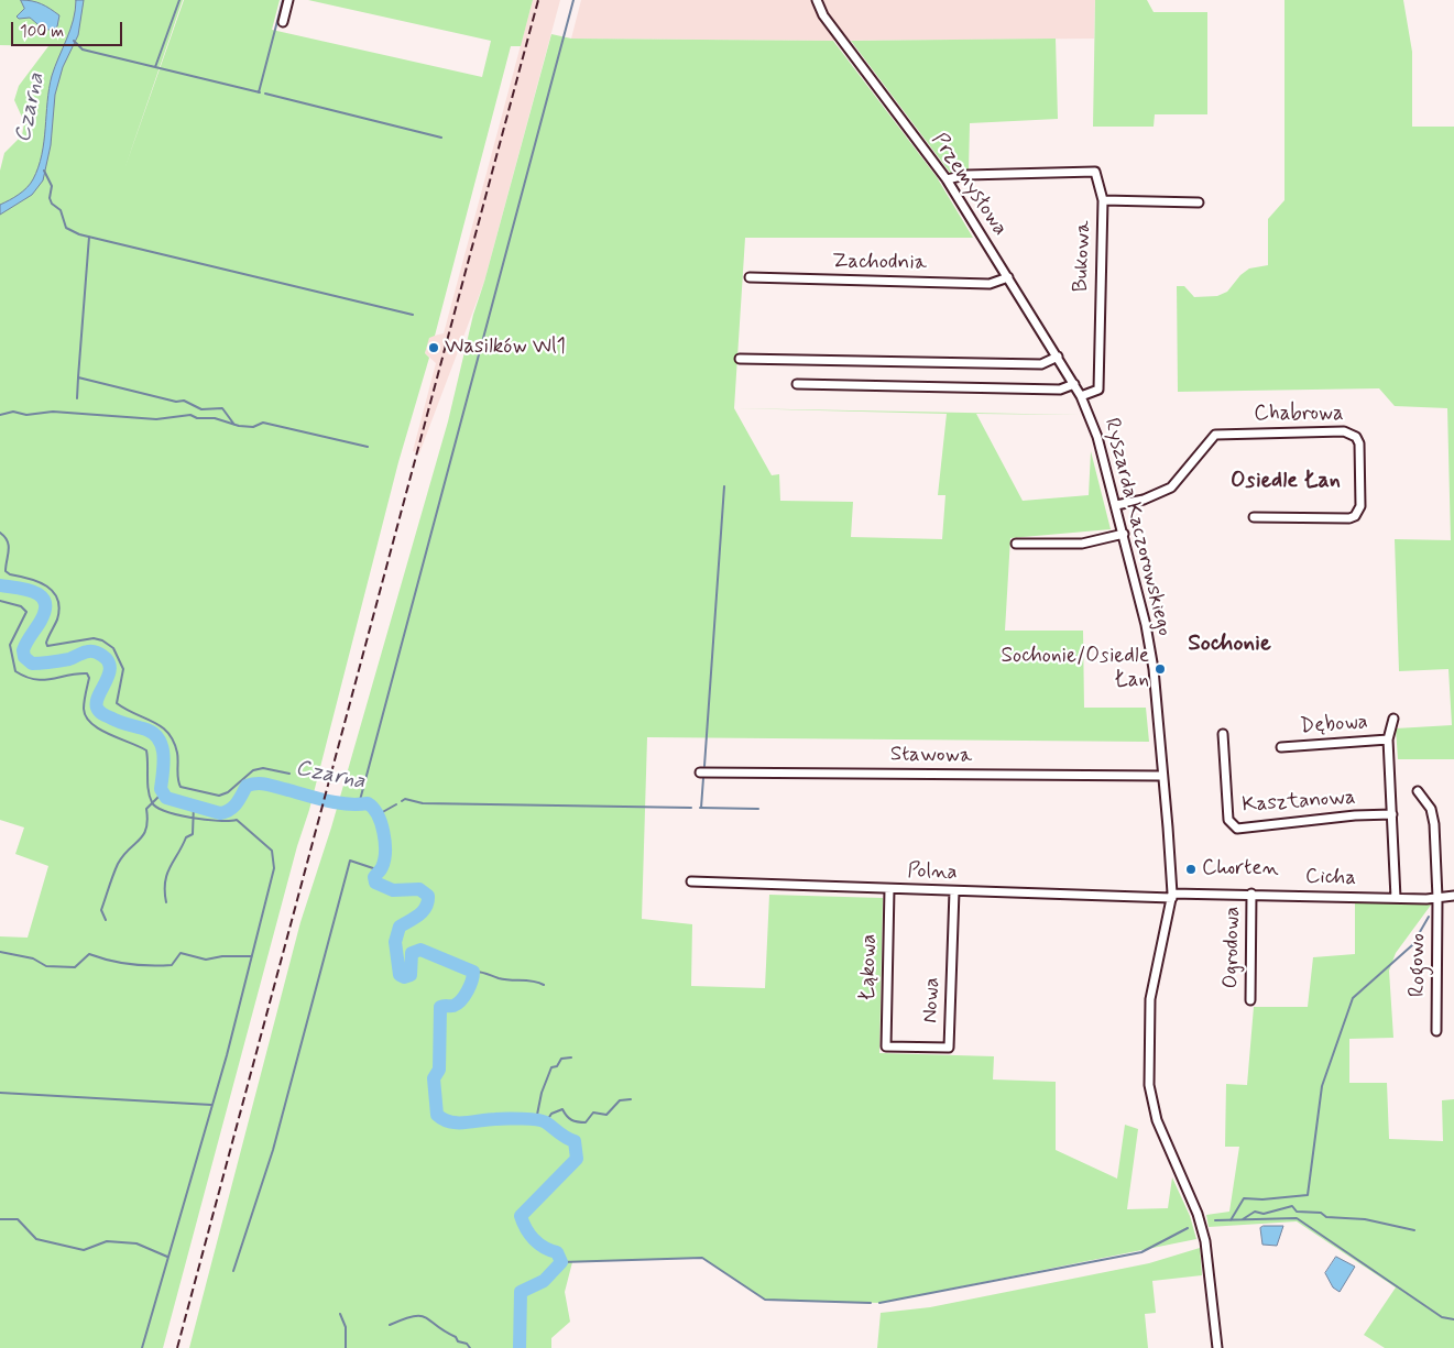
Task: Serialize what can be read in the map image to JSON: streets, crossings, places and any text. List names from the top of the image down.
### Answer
{
  "streets": {
    "street": [
      "Przemysłowa",
      "Bukowa",
      "Zachodnia",
      "Chabrowa",
      "Ryszarda Kaczorowskiego",
      "Dębowa",
      "Stawowa",
      "Kasztanowa",
      "Polna",
      "Cicha",
      "Ogrodowa",
      "Rogowo",
      "Łąkowa",
      "Nowa"
    ]
  },
  "crossings": [
    ["Przemysłowa", "Bukowa"],
    ["Przemysłowa", "Zachodnia"],
    ["Przemysłowa", "Ryszarda Kaczorowskiego"],
    ["Bukowa", "Ryszarda Kaczorowskiego"],
    ["Chabrowa", "Ryszarda Kaczorowskiego"],
    ["Ryszarda Kaczorowskiego", "Stawowa"],
    ["Ryszarda Kaczorowskiego", "Polna"],
    ["Ryszarda Kaczorowskiego", "Cicha"],
    ["Polna", "Cicha"],
    ["Polna", "Łąkowa"],
    ["Polna", "Nowa"],
    ["Cicha", "Ogrodowa"],
    ["Cicha", "Rogowo"],
    ["Łąkowa", "Nowa"]
  ],
  "districts": ["Osiedle Łan", "Sochonie"],
  "water": ["Czarna"],
  "places": ["Wasilków Wl1", "Sochonie/Osiedle Łan", "Chorten"],
  "scale_bar": "100 m"
}
